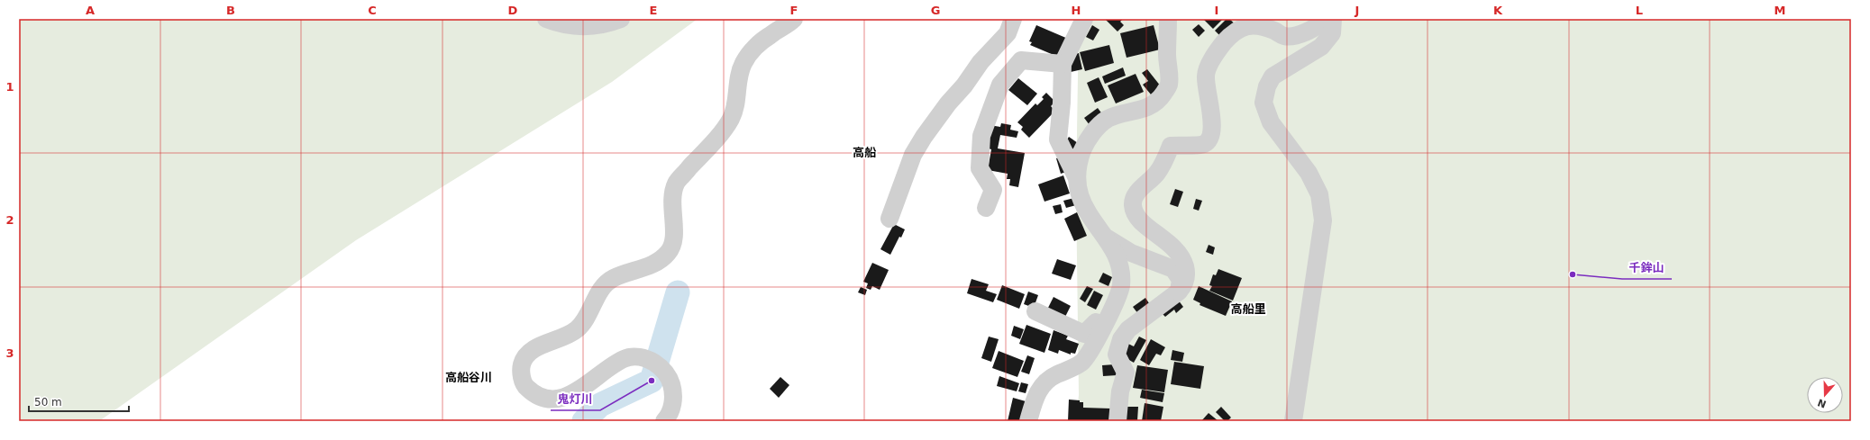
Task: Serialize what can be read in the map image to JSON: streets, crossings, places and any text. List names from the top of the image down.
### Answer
{
  "districts": ["高船", "高船里", "高船谷川"],
  "places": ["千鉾山", "鬼灯川"],
  "scale_bar": "50 m",
  "north": "bottom",
  "grid": {
    "columns": [
      "A",
      "B",
      "C",
      "D",
      "E",
      "F",
      "G",
      "H",
      "I",
      "J",
      "K",
      "L",
      "M"
    ],
    "rows": ["1", "2", "3"]
  }
}
